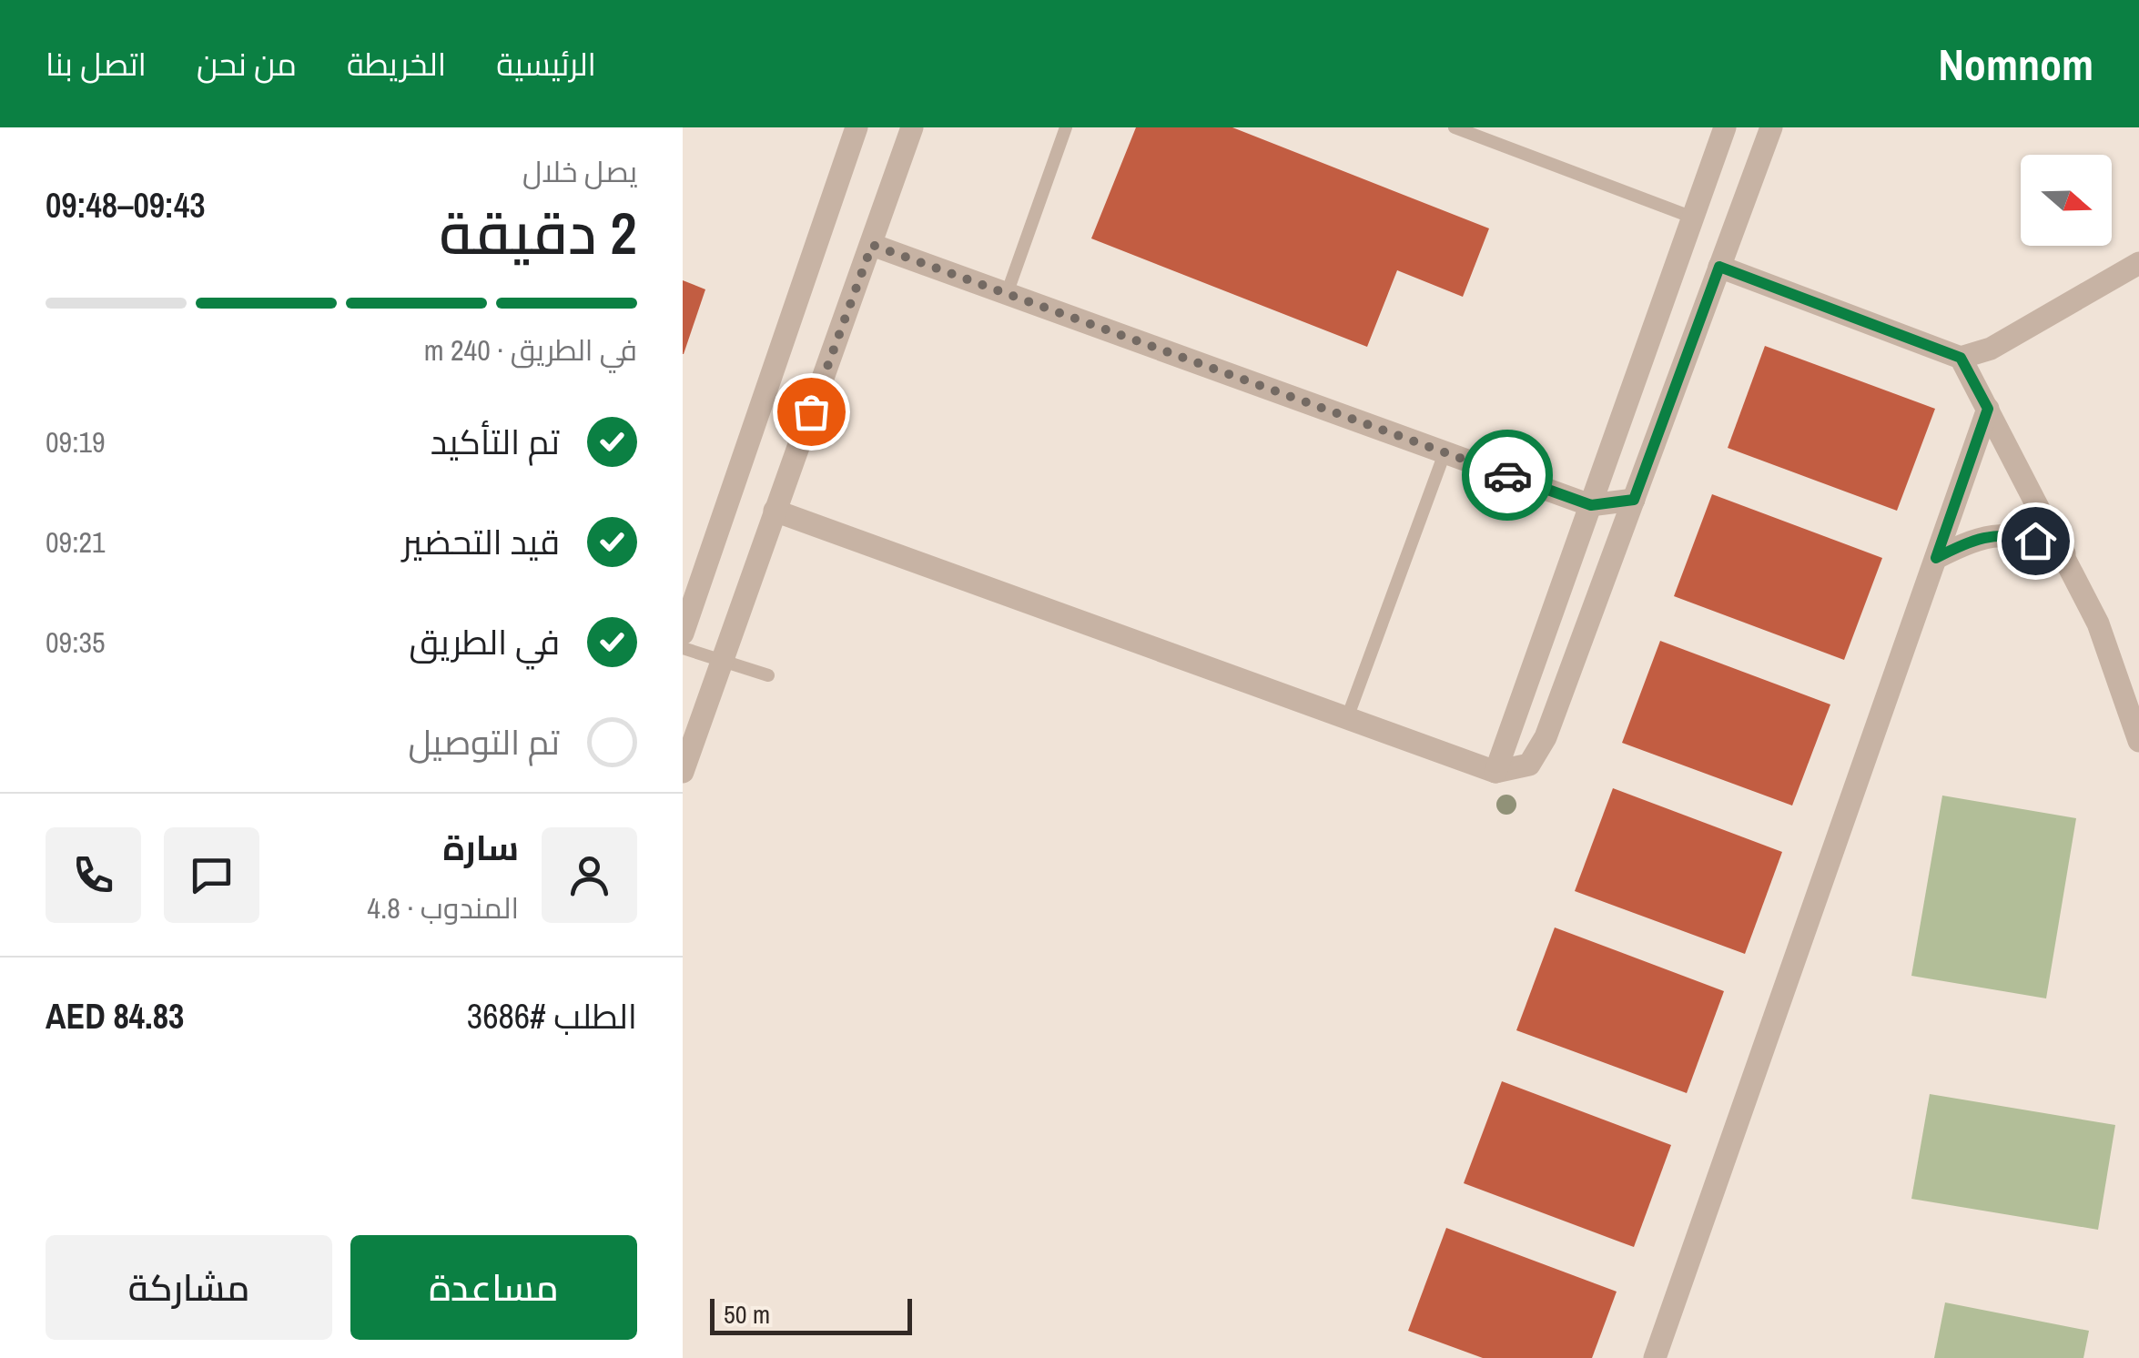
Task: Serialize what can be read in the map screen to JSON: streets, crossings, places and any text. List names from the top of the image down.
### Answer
{
  "scale_bar": "50 m",
  "north": "right",
  "page": {
    "header": "Nomnom",
    "nav": [
      "الرئيسية",
      "الخريطة",
      "من نحن",
      "اتصل بنا"
    ],
    "heading": ["2 دقيقة", "يصل خلال", "09:43–09:48"],
    "panel": [
      "سارة",
      "المندوب · 4.8",
      "الطلب #3686",
      "AED 84.83"
    ],
    "bar": "في الطريق · 240 m",
    "list": [
      ["تم التأكيد", "09:19"],
      ["قيد التحضير", "09:21"],
      ["في الطريق", "09:35"],
      "تم التوصيل"
    ],
    "buttons": ["مساعدة", "مشاركة"],
    "scale": "50 m"
  }
}
